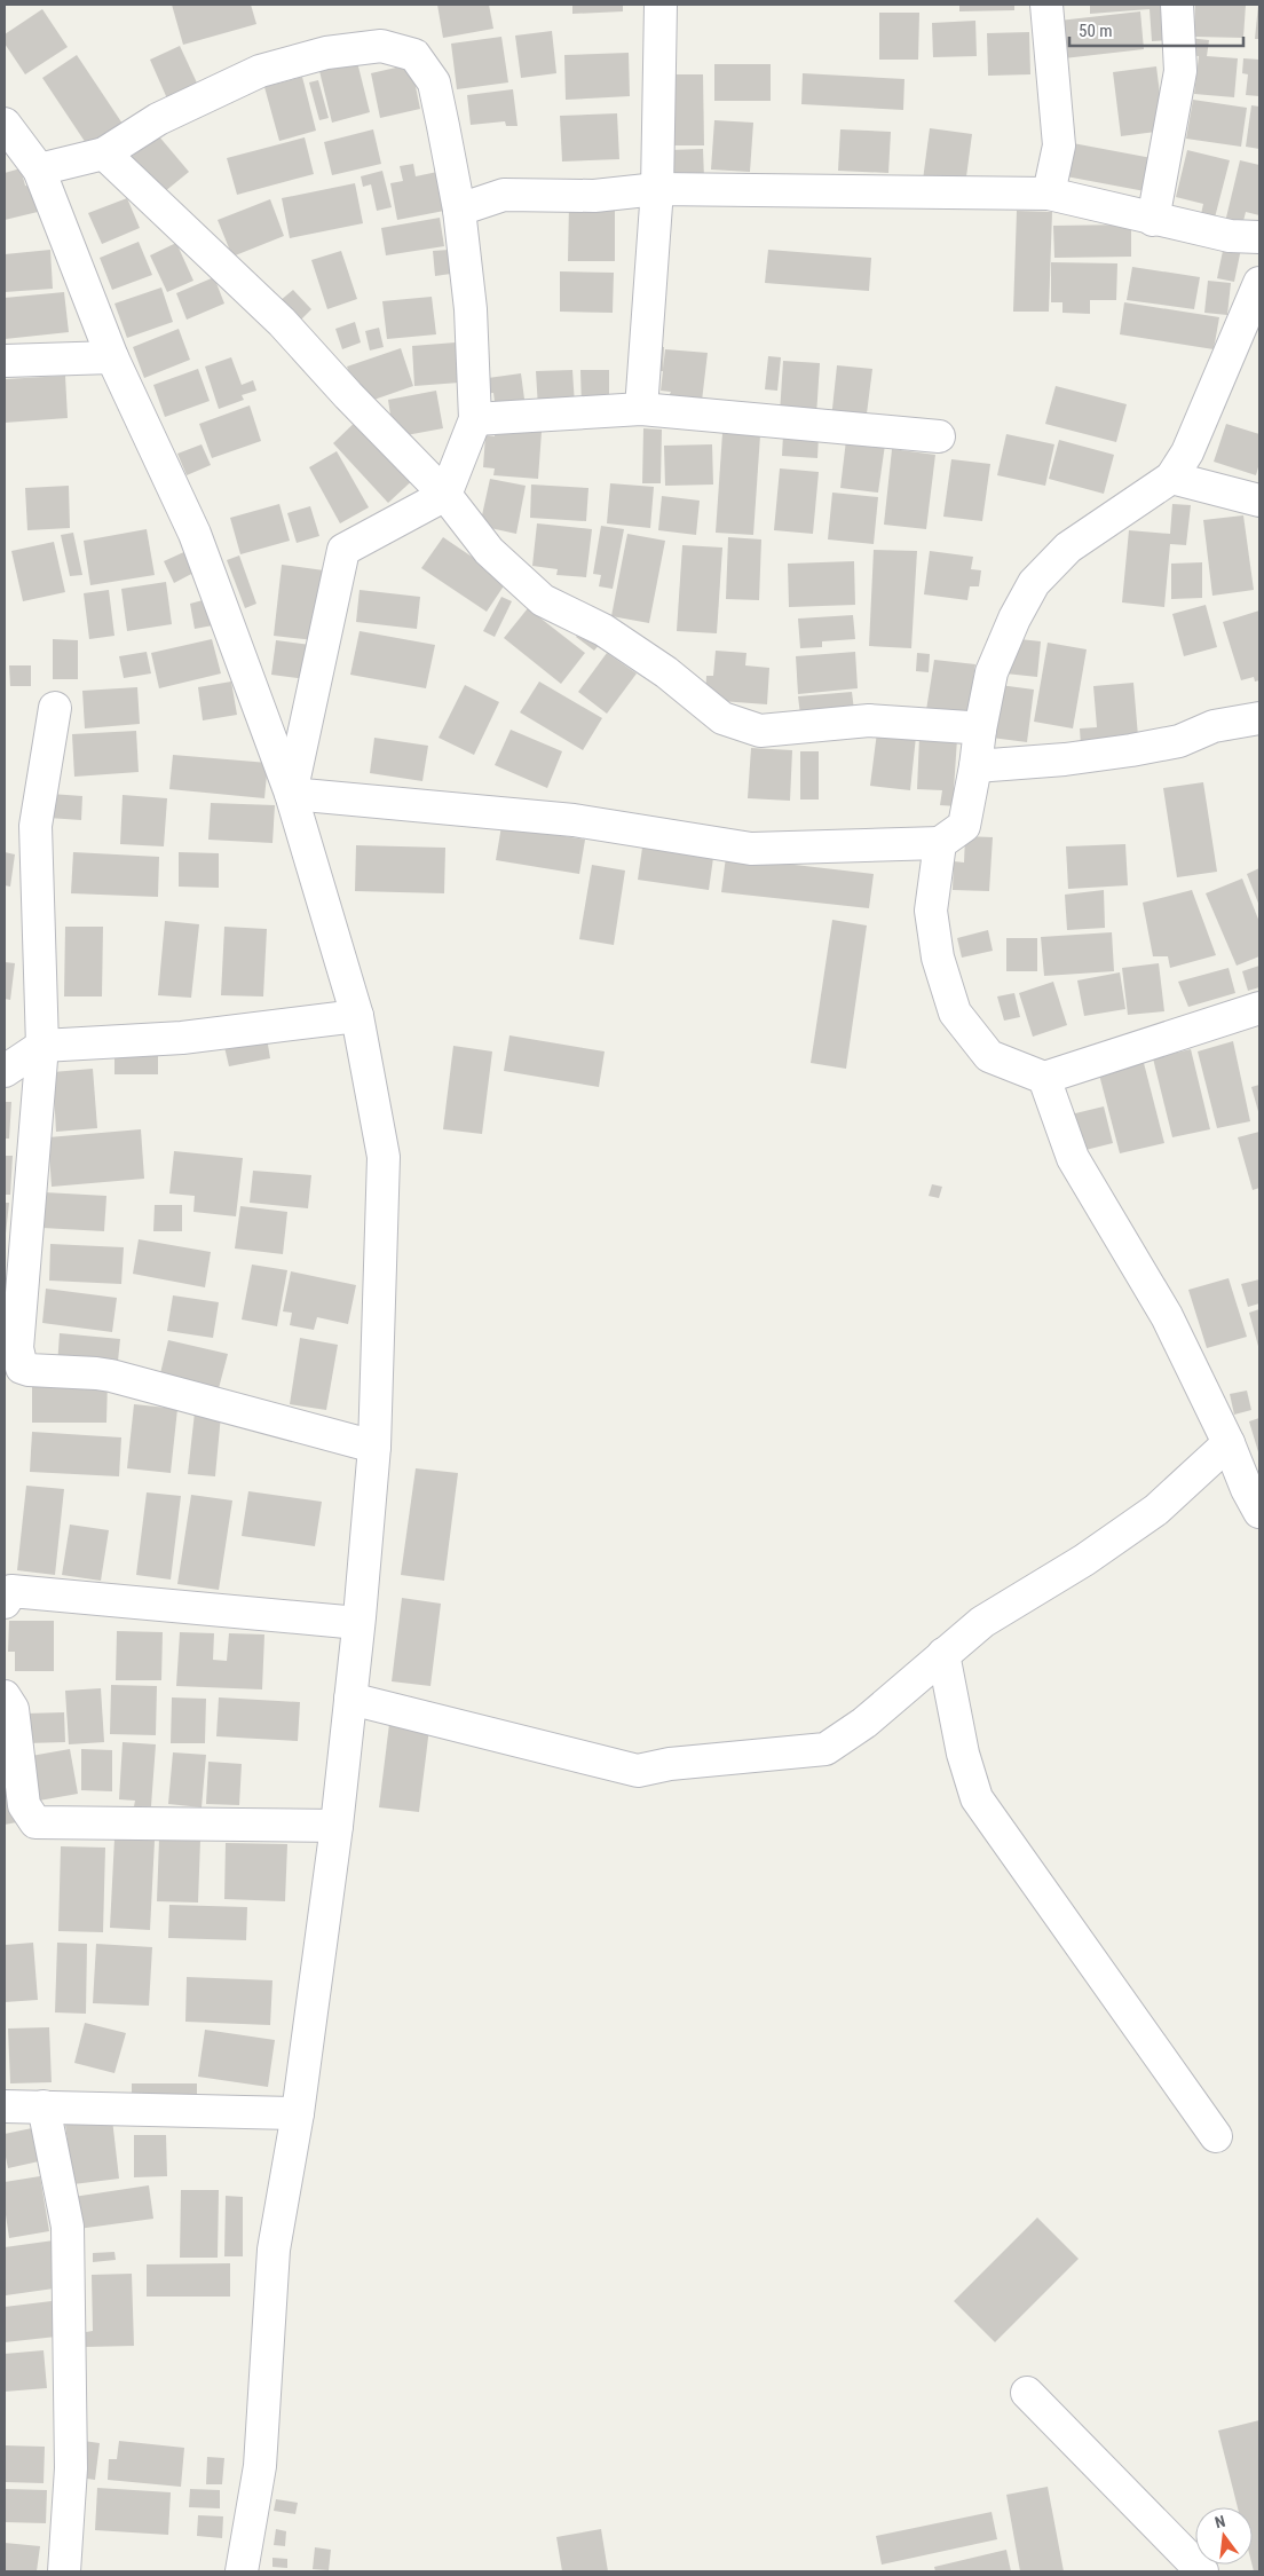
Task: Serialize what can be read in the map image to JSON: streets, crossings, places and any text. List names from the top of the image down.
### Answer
{
  "scale_bar": "50 m",
  "north": "top"
}
